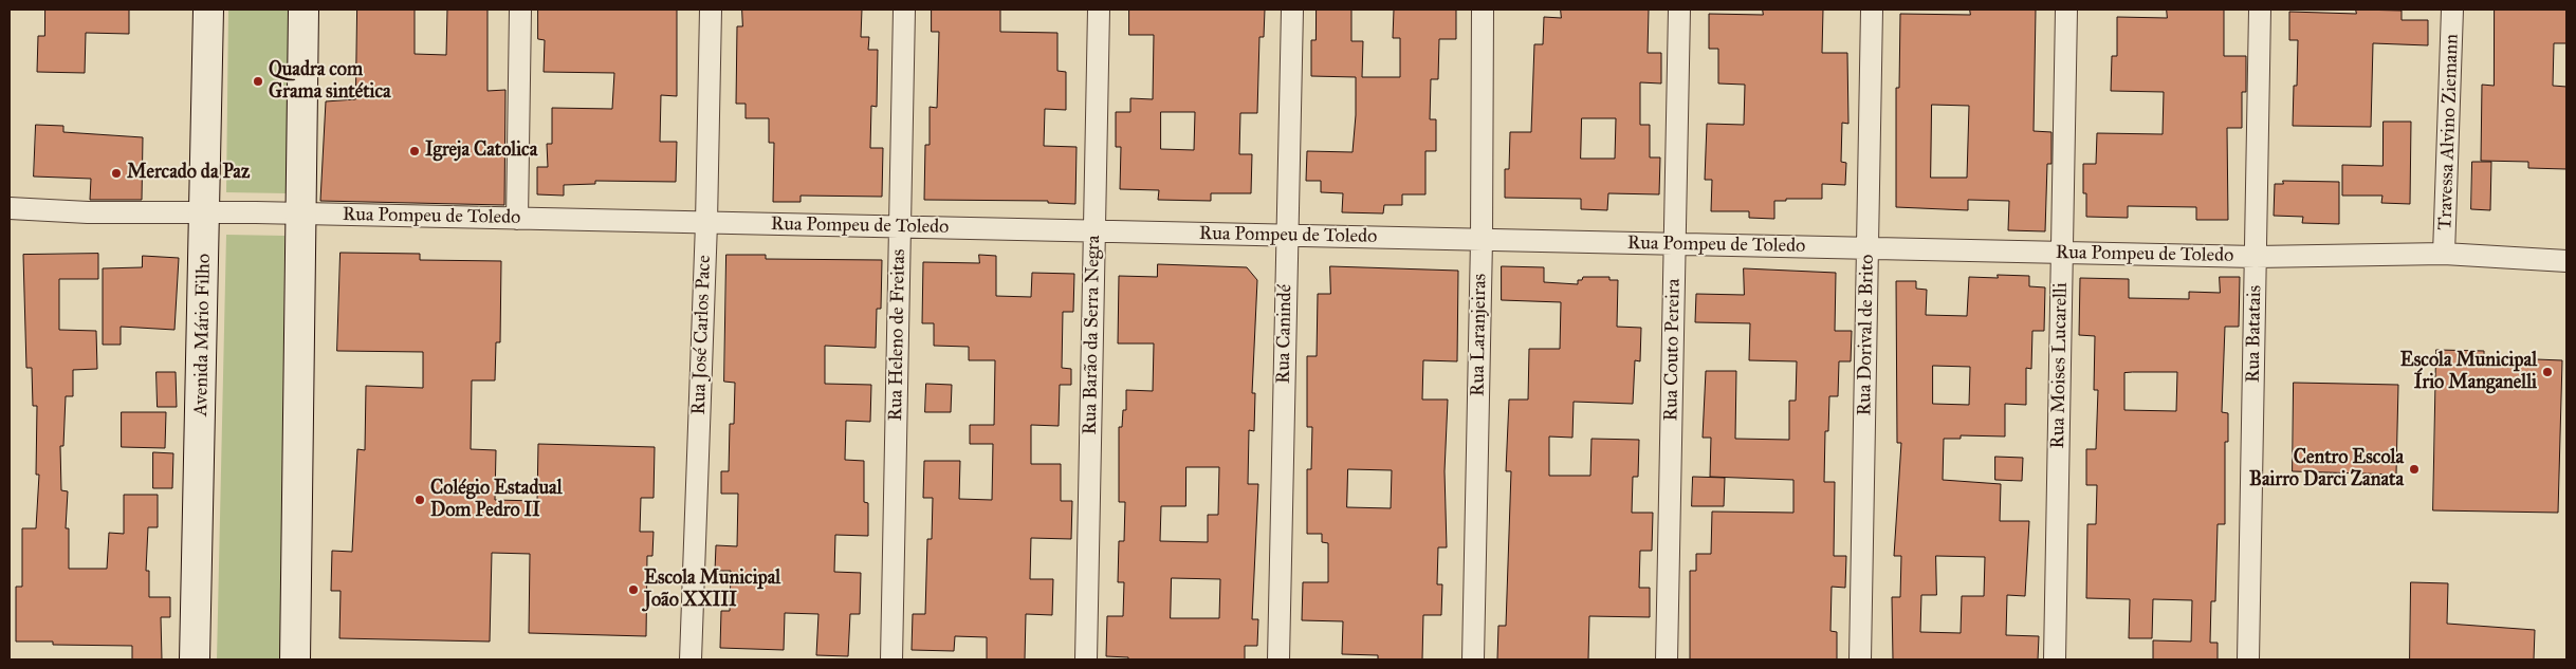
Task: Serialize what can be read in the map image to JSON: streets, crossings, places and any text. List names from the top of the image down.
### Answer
{
  "streets": {
    "main road": ["Avenida Mário Filho"],
    "street": [
      "Travessa Alvino Ziemann",
      "Rua Pompeu de Toledo",
      "Rua Canindé",
      "Rua Batatais",
      "Rua José Carlos Pace",
      "Rua Heleno de Freitas",
      "Rua Barão da Serra Negra",
      "Rua Laranjeiras",
      "Rua Dorival de Brito",
      "Rua Couto Pereira",
      "Rua Moises Lucarelli"
    ]
  },
  "crossings": [
    ["Travessa Alvino Ziemann", "Rua Pompeu de Toledo"],
    ["Rua Pompeu de Toledo", "Rua Canindé"],
    ["Rua Pompeu de Toledo", "Rua Batatais"],
    ["Rua Pompeu de Toledo", "Avenida Mário Filho"],
    ["Rua Pompeu de Toledo", "Rua José Carlos Pace"],
    ["Rua Pompeu de Toledo", "Rua Heleno de Freitas"],
    ["Rua Pompeu de Toledo", "Rua Barão da Serra Negra"],
    ["Rua Pompeu de Toledo", "Rua Laranjeiras"],
    ["Rua Pompeu de Toledo", "Rua Dorival de Brito"],
    ["Rua Pompeu de Toledo", "Rua Couto Pereira"],
    ["Rua Pompeu de Toledo", "Rua Moises Lucarelli"]
  ],
  "places": [
    "Quadra com Grama sintética",
    "Igreja Catolica",
    "Mercado da Paz",
    "Escola Municipal Írio Manganelli",
    "Centro Escola Bairro Darci Zanata",
    "Colégio Estadual Dom Pedro II",
    "Escola Municipal João XXIII"
  ]
}
